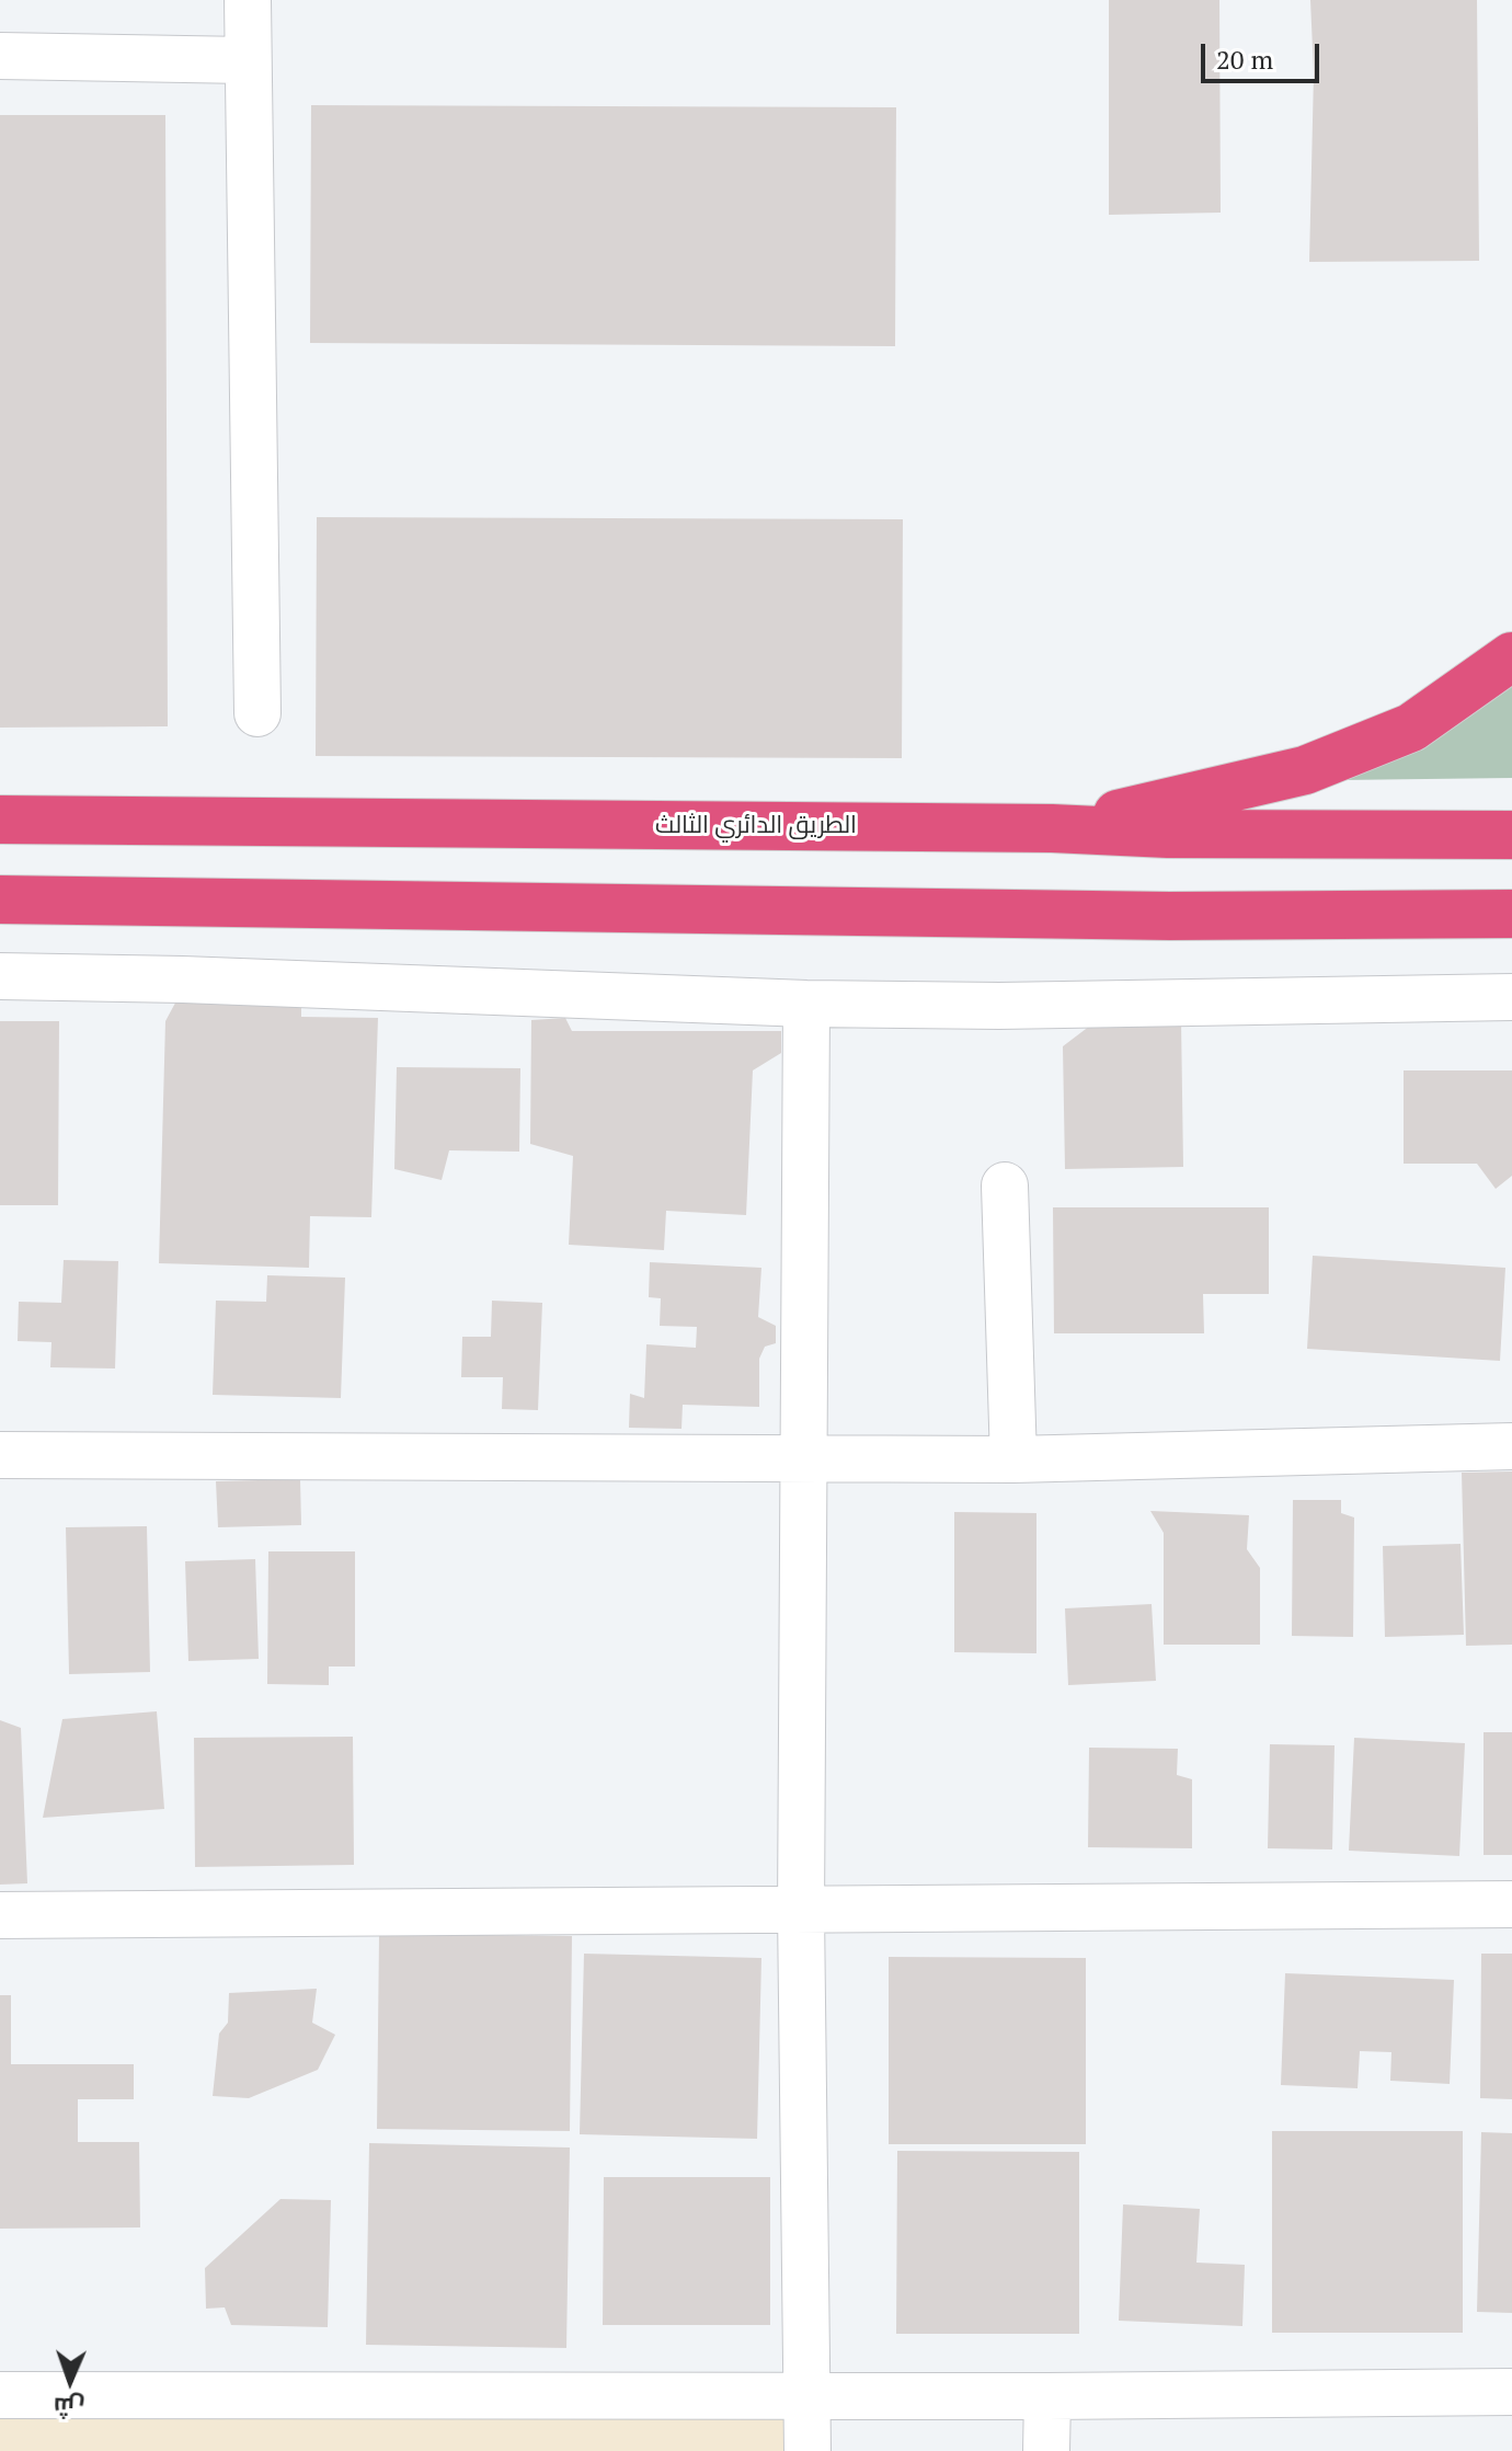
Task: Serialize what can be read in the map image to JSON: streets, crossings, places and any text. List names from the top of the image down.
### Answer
{
  "streets": {
    "highway": ["الطريق الدائري الثالث"]
  },
  "scale_bar": "20 m",
  "north": "bottom"
}
